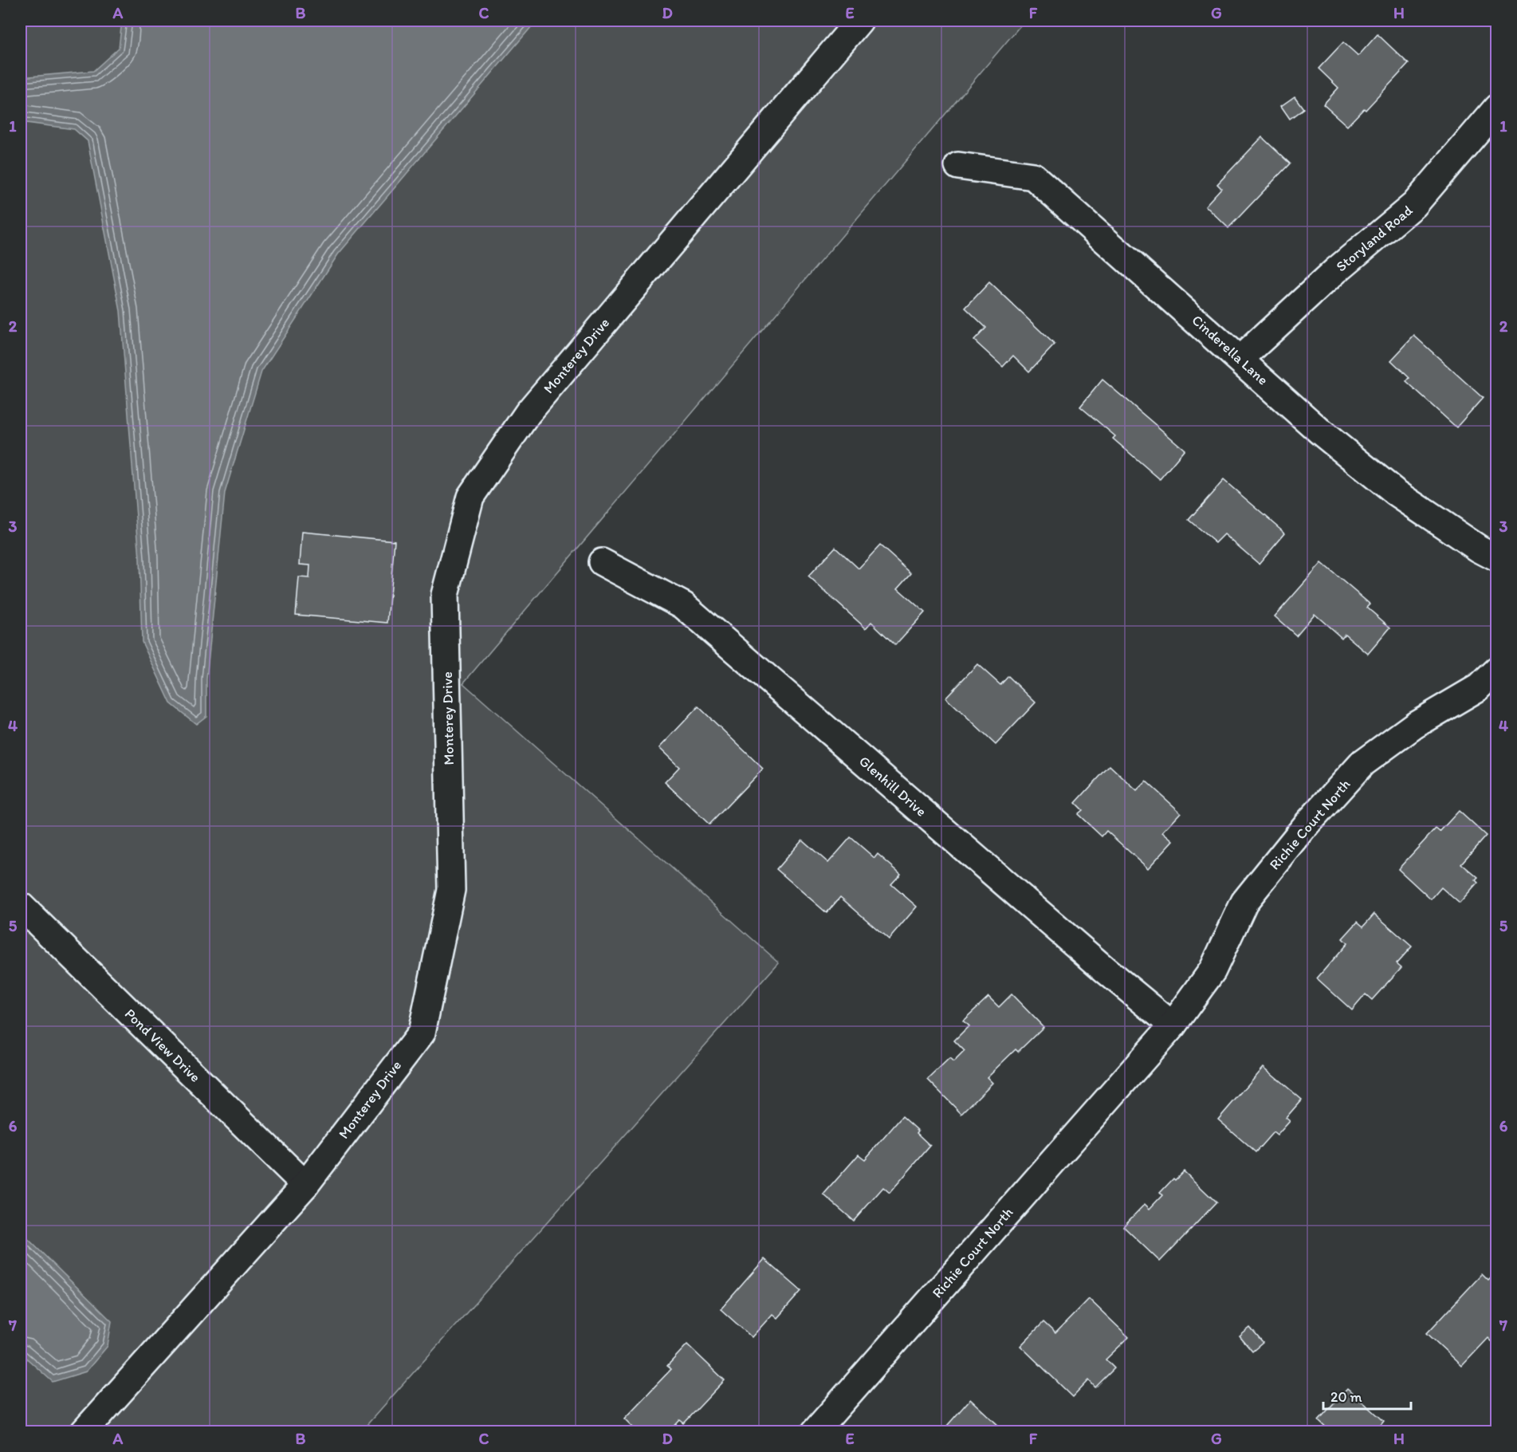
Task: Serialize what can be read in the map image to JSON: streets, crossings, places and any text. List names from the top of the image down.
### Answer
{
  "streets": {
    "street": [
      "Storyland Road",
      "Cinderella Lane",
      "Monterey Drive",
      "Glenhill Drive",
      "Richie Court North",
      "Pond View Drive"
    ]
  },
  "crossings": [
    ["Storyland Road", "Cinderella Lane"],
    ["Monterey Drive", "Pond View Drive"],
    ["Glenhill Drive", "Richie Court North"]
  ],
  "scale_bar": "20 m",
  "grid": {
    "columns": [
      "A",
      "B",
      "C",
      "D",
      "E",
      "F",
      "G",
      "H"
    ],
    "rows": [
      "1",
      "2",
      "3",
      "4",
      "5",
      "6",
      "7"
    ]
  }
}
